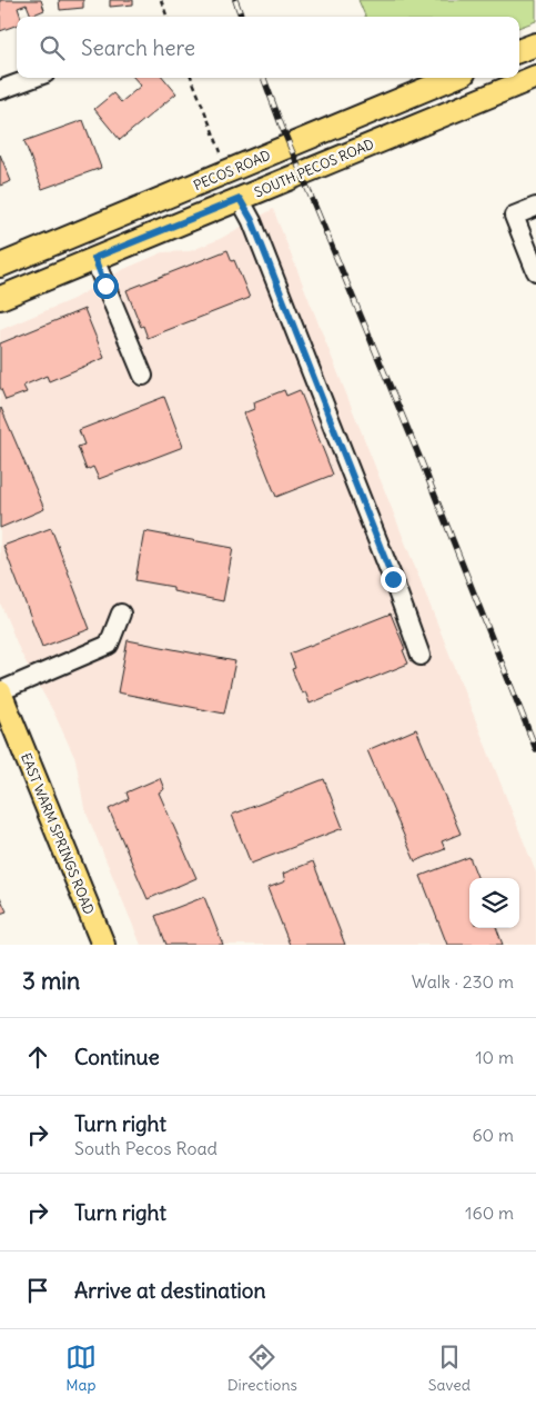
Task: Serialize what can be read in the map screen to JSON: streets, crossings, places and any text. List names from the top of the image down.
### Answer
{
  "streets": {
    "main road": ["SOUTH PECOS ROAD", "PECOS ROAD", "EAST WARM SPRINGS ROAD"]
  },
  "page": {
    "search": "Search here",
    "heading": ["3 min", "Walk · 230 m"],
    "list": [
      ["Continue", "10 m"],
      ["Turn right", "South Pecos Road", "60 m"],
      ["Turn right", "160 m"],
      "Arrive at destination"
    ],
    "nav": ["Map", "Directions", "Saved"]
  }
}
